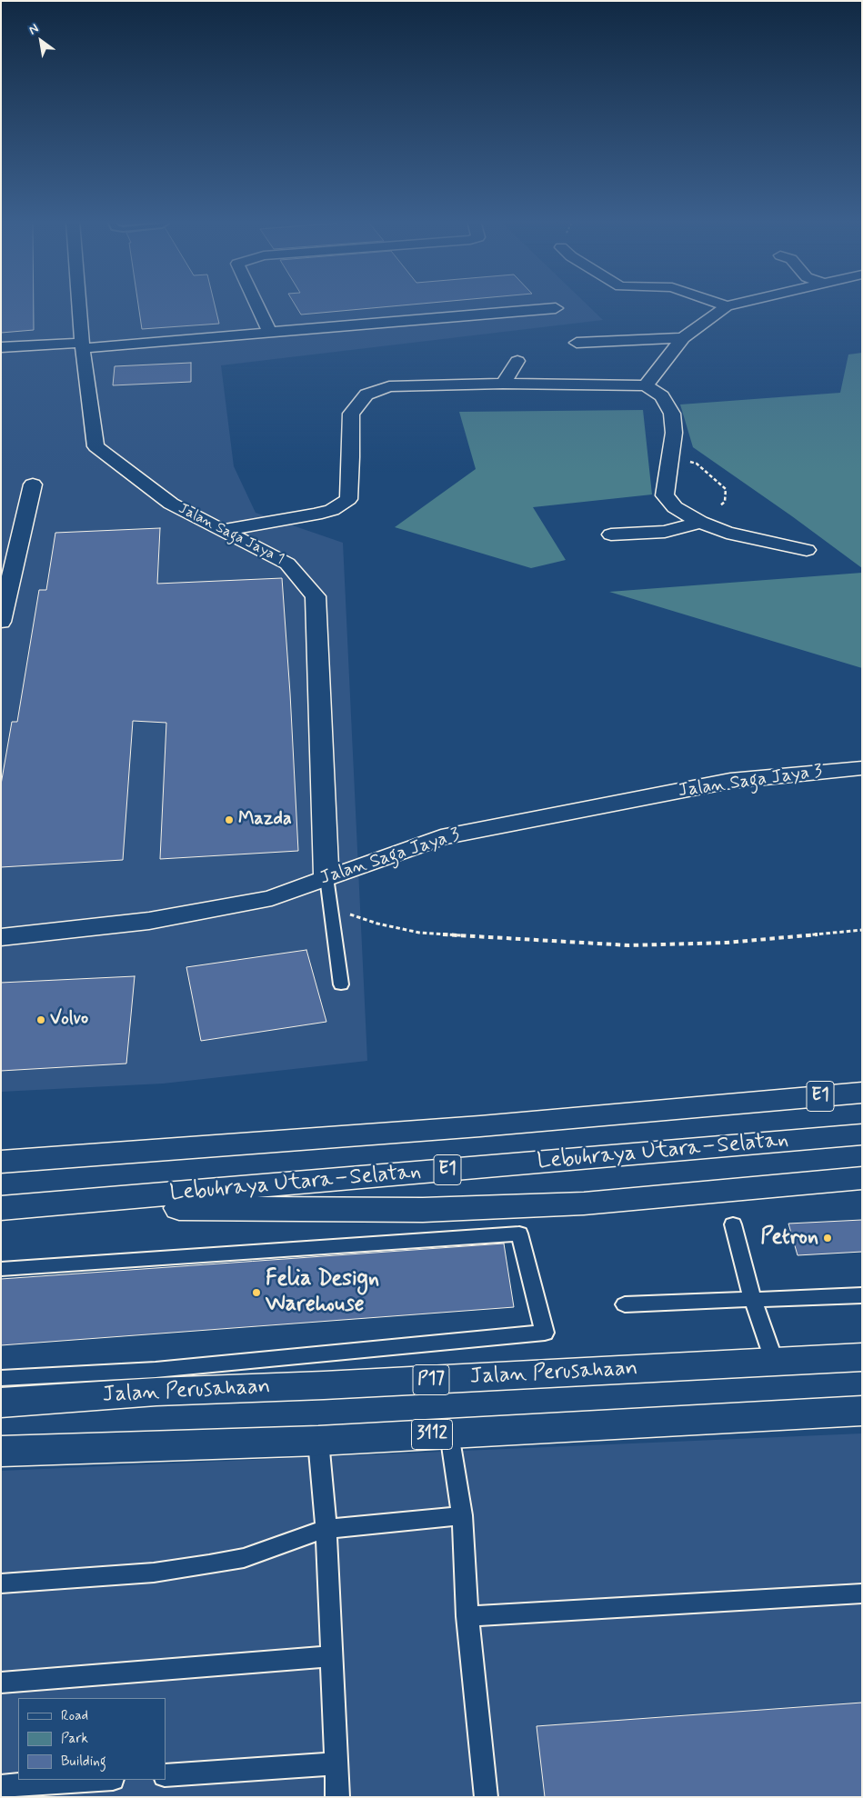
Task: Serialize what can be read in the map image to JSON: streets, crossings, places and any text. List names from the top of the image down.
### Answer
{
  "streets": {
    "main road": [
      "Jalan Saga Jaya 1",
      "Jalan Saga Jaya 3",
      "E1",
      "Lebuhraya Utara–Selatan",
      "Jalan Perusahaan",
      "P17",
      "3112"
    ]
  },
  "crossings": [
    ["Jalan Saga Jaya 1", "Jalan Saga Jaya 3"]
  ],
  "places": [
    "Mazda",
    "Volvo",
    "Petron",
    "Felia Design Warehouse"
  ],
  "legend": ["Road", "Park", "Building"],
  "north": "top left"
}
